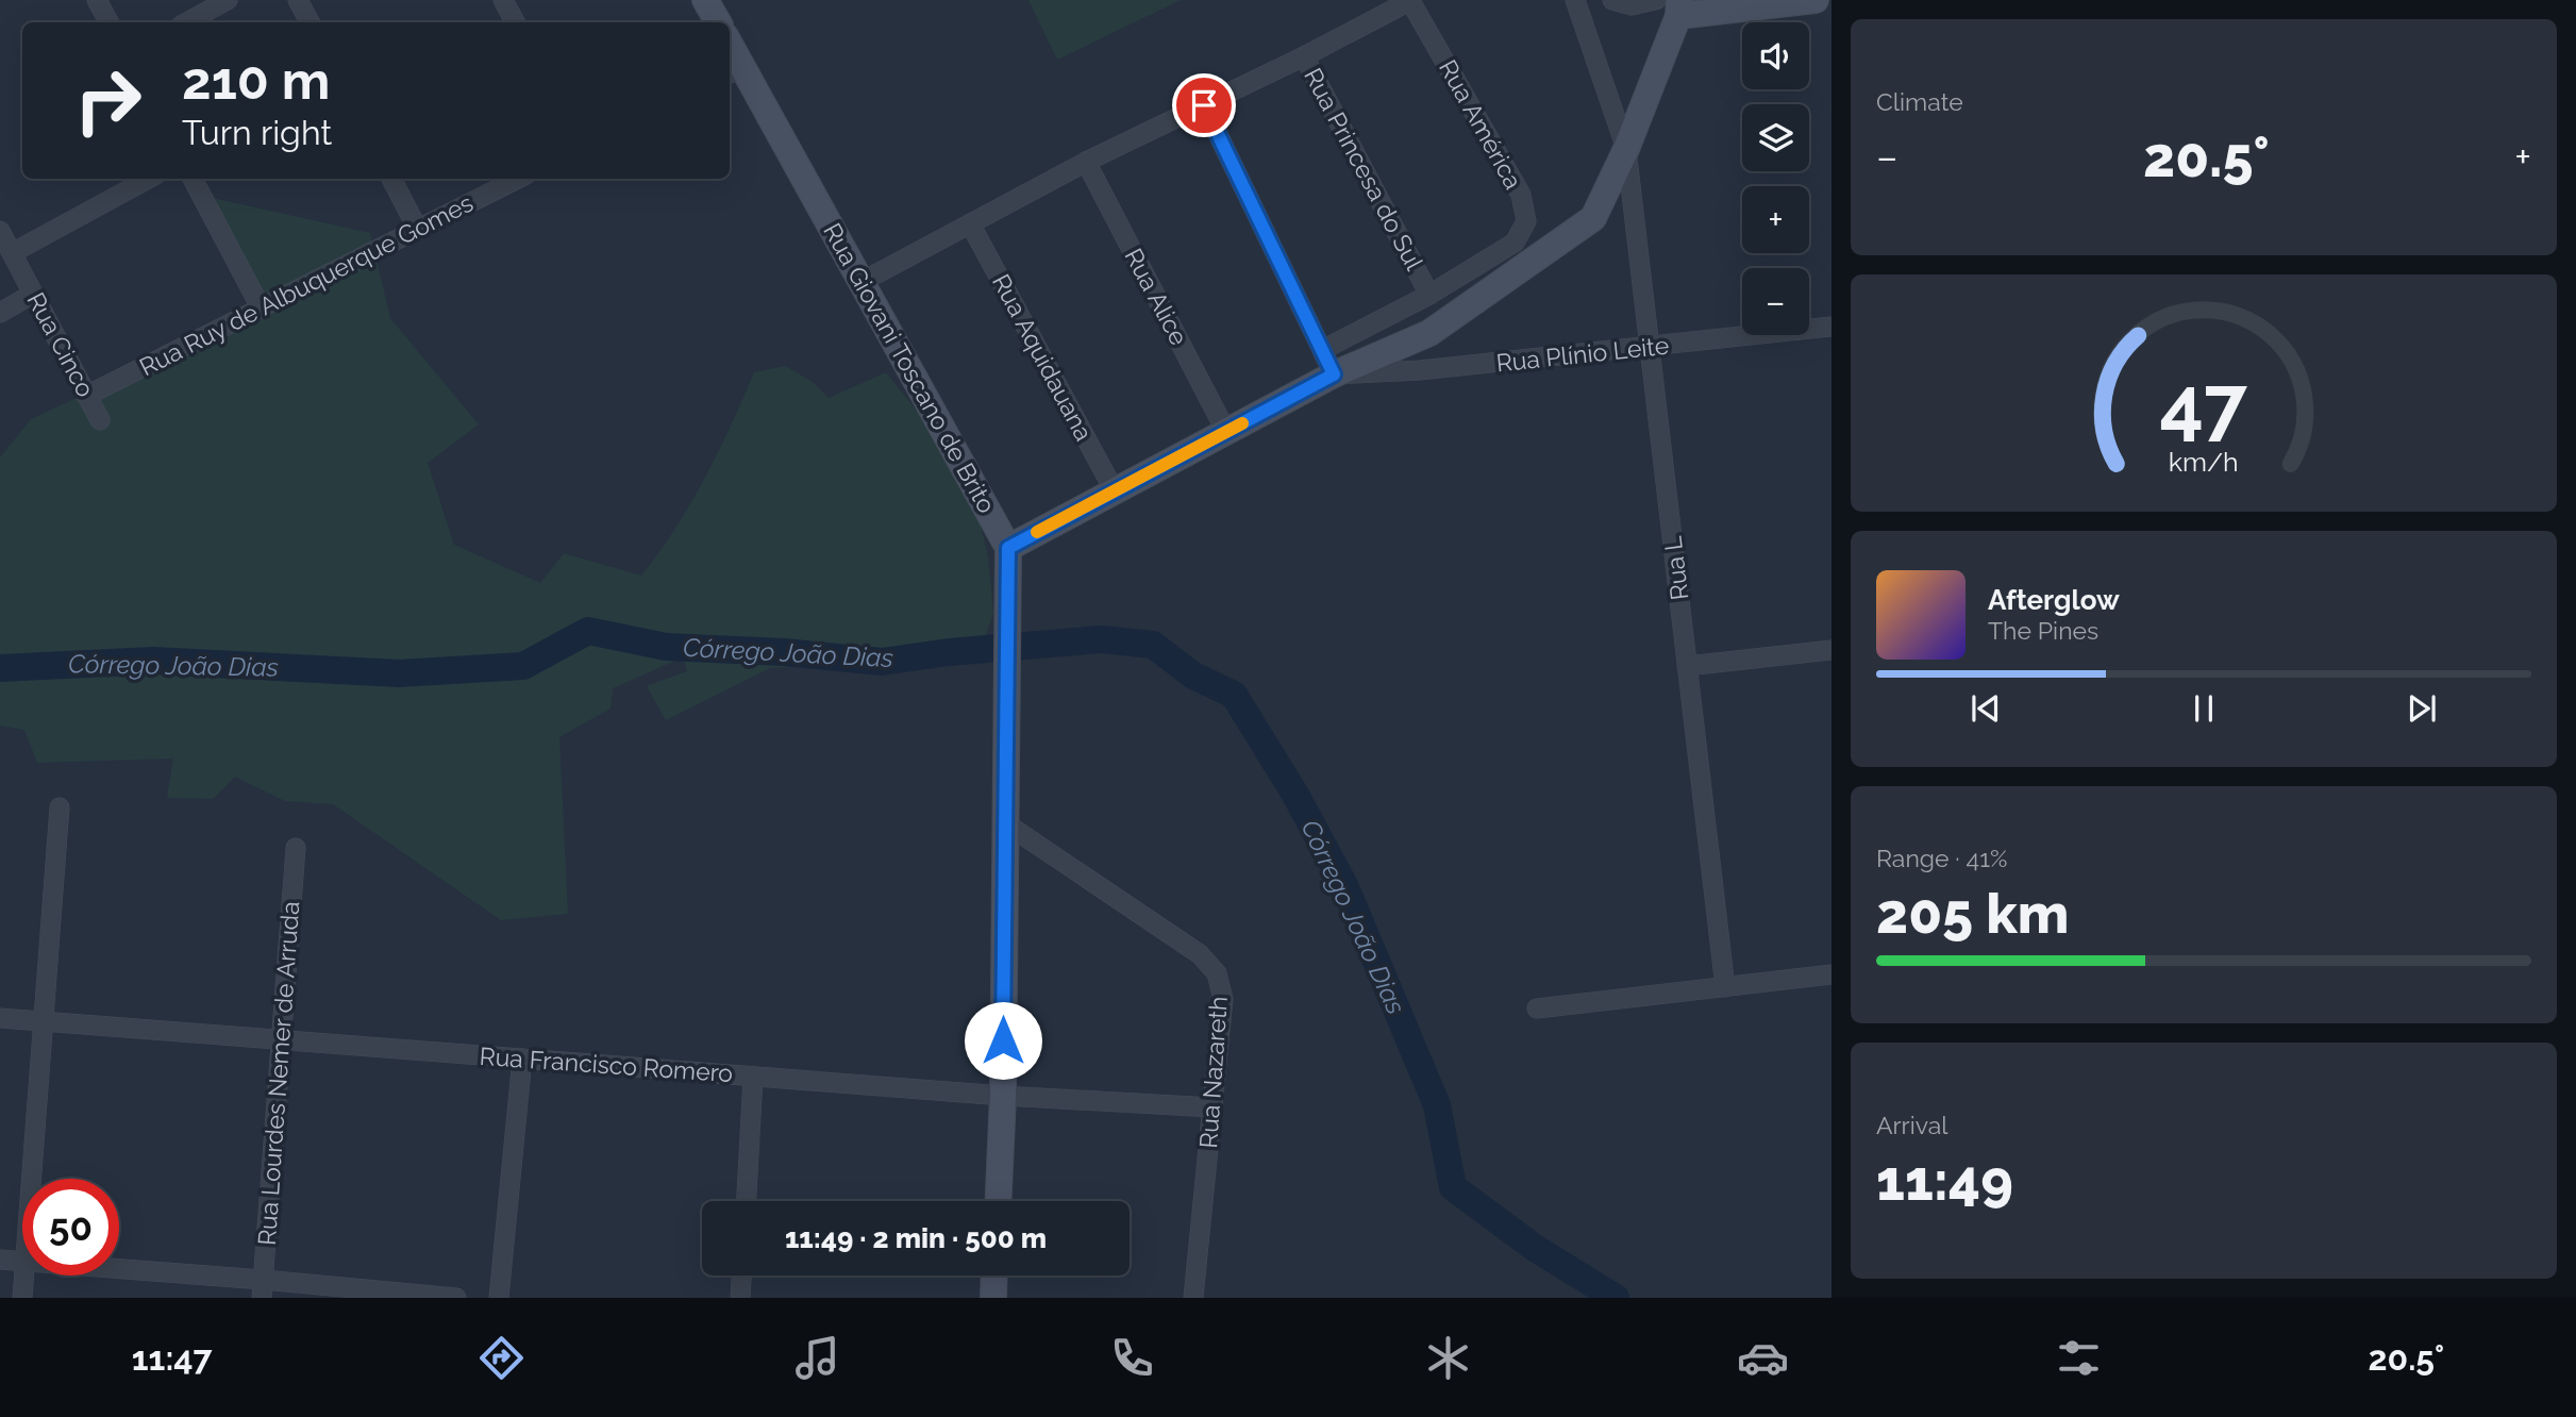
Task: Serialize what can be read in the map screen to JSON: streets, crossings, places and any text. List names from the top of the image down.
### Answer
{
  "streets": {
    "main road": ["Rua Giovani Toscano de Brito"],
    "street": [
      "Rua América",
      "Rua Princesa do Sul",
      "Rua Ruy de Albuquerque Gomes",
      "Rua Alice",
      "Rua Cinco",
      "Rua Plínio Leite",
      "Rua Aquidauana",
      "Rua L",
      "Rua Francisco Romero",
      "Rua Nazareth",
      "Rua Lourdes Nemer de Arruda"
    ]
  },
  "crossings": [
    ["Rua América", "Rua Princesa do Sul"],
    ["Rua Ruy de Albuquerque Gomes", "Rua Cinco"],
    ["Rua Plínio Leite", "Rua L"],
    ["Rua Giovani Toscano de Brito", "Rua Francisco Romero"],
    ["Rua Giovani Toscano de Brito", "Rua Nazareth"],
    ["Rua Francisco Romero", "Rua Nazareth"],
    ["Rua Francisco Romero", "Rua Lourdes Nemer de Arruda"]
  ],
  "water": ["Córrego João Dias"],
  "page": {
    "tile": [
      "Climate",
      ["Range · 41%", "205 km"],
      ["Arrival", "11:49"]
    ],
    "map_buttons": ["+", "−"],
    "turn": ["210 m", "Turn right"],
    "heat": ["−", "20.5°", "+"],
    "song": ["Afterglow", "The Pines"],
    "limit": "50",
    "trip": "11:49 · 2 min · 500 m",
    "tabs": ["11:47", "20.5°"],
    "gauge": ["47", "km/h"]
  }
}
